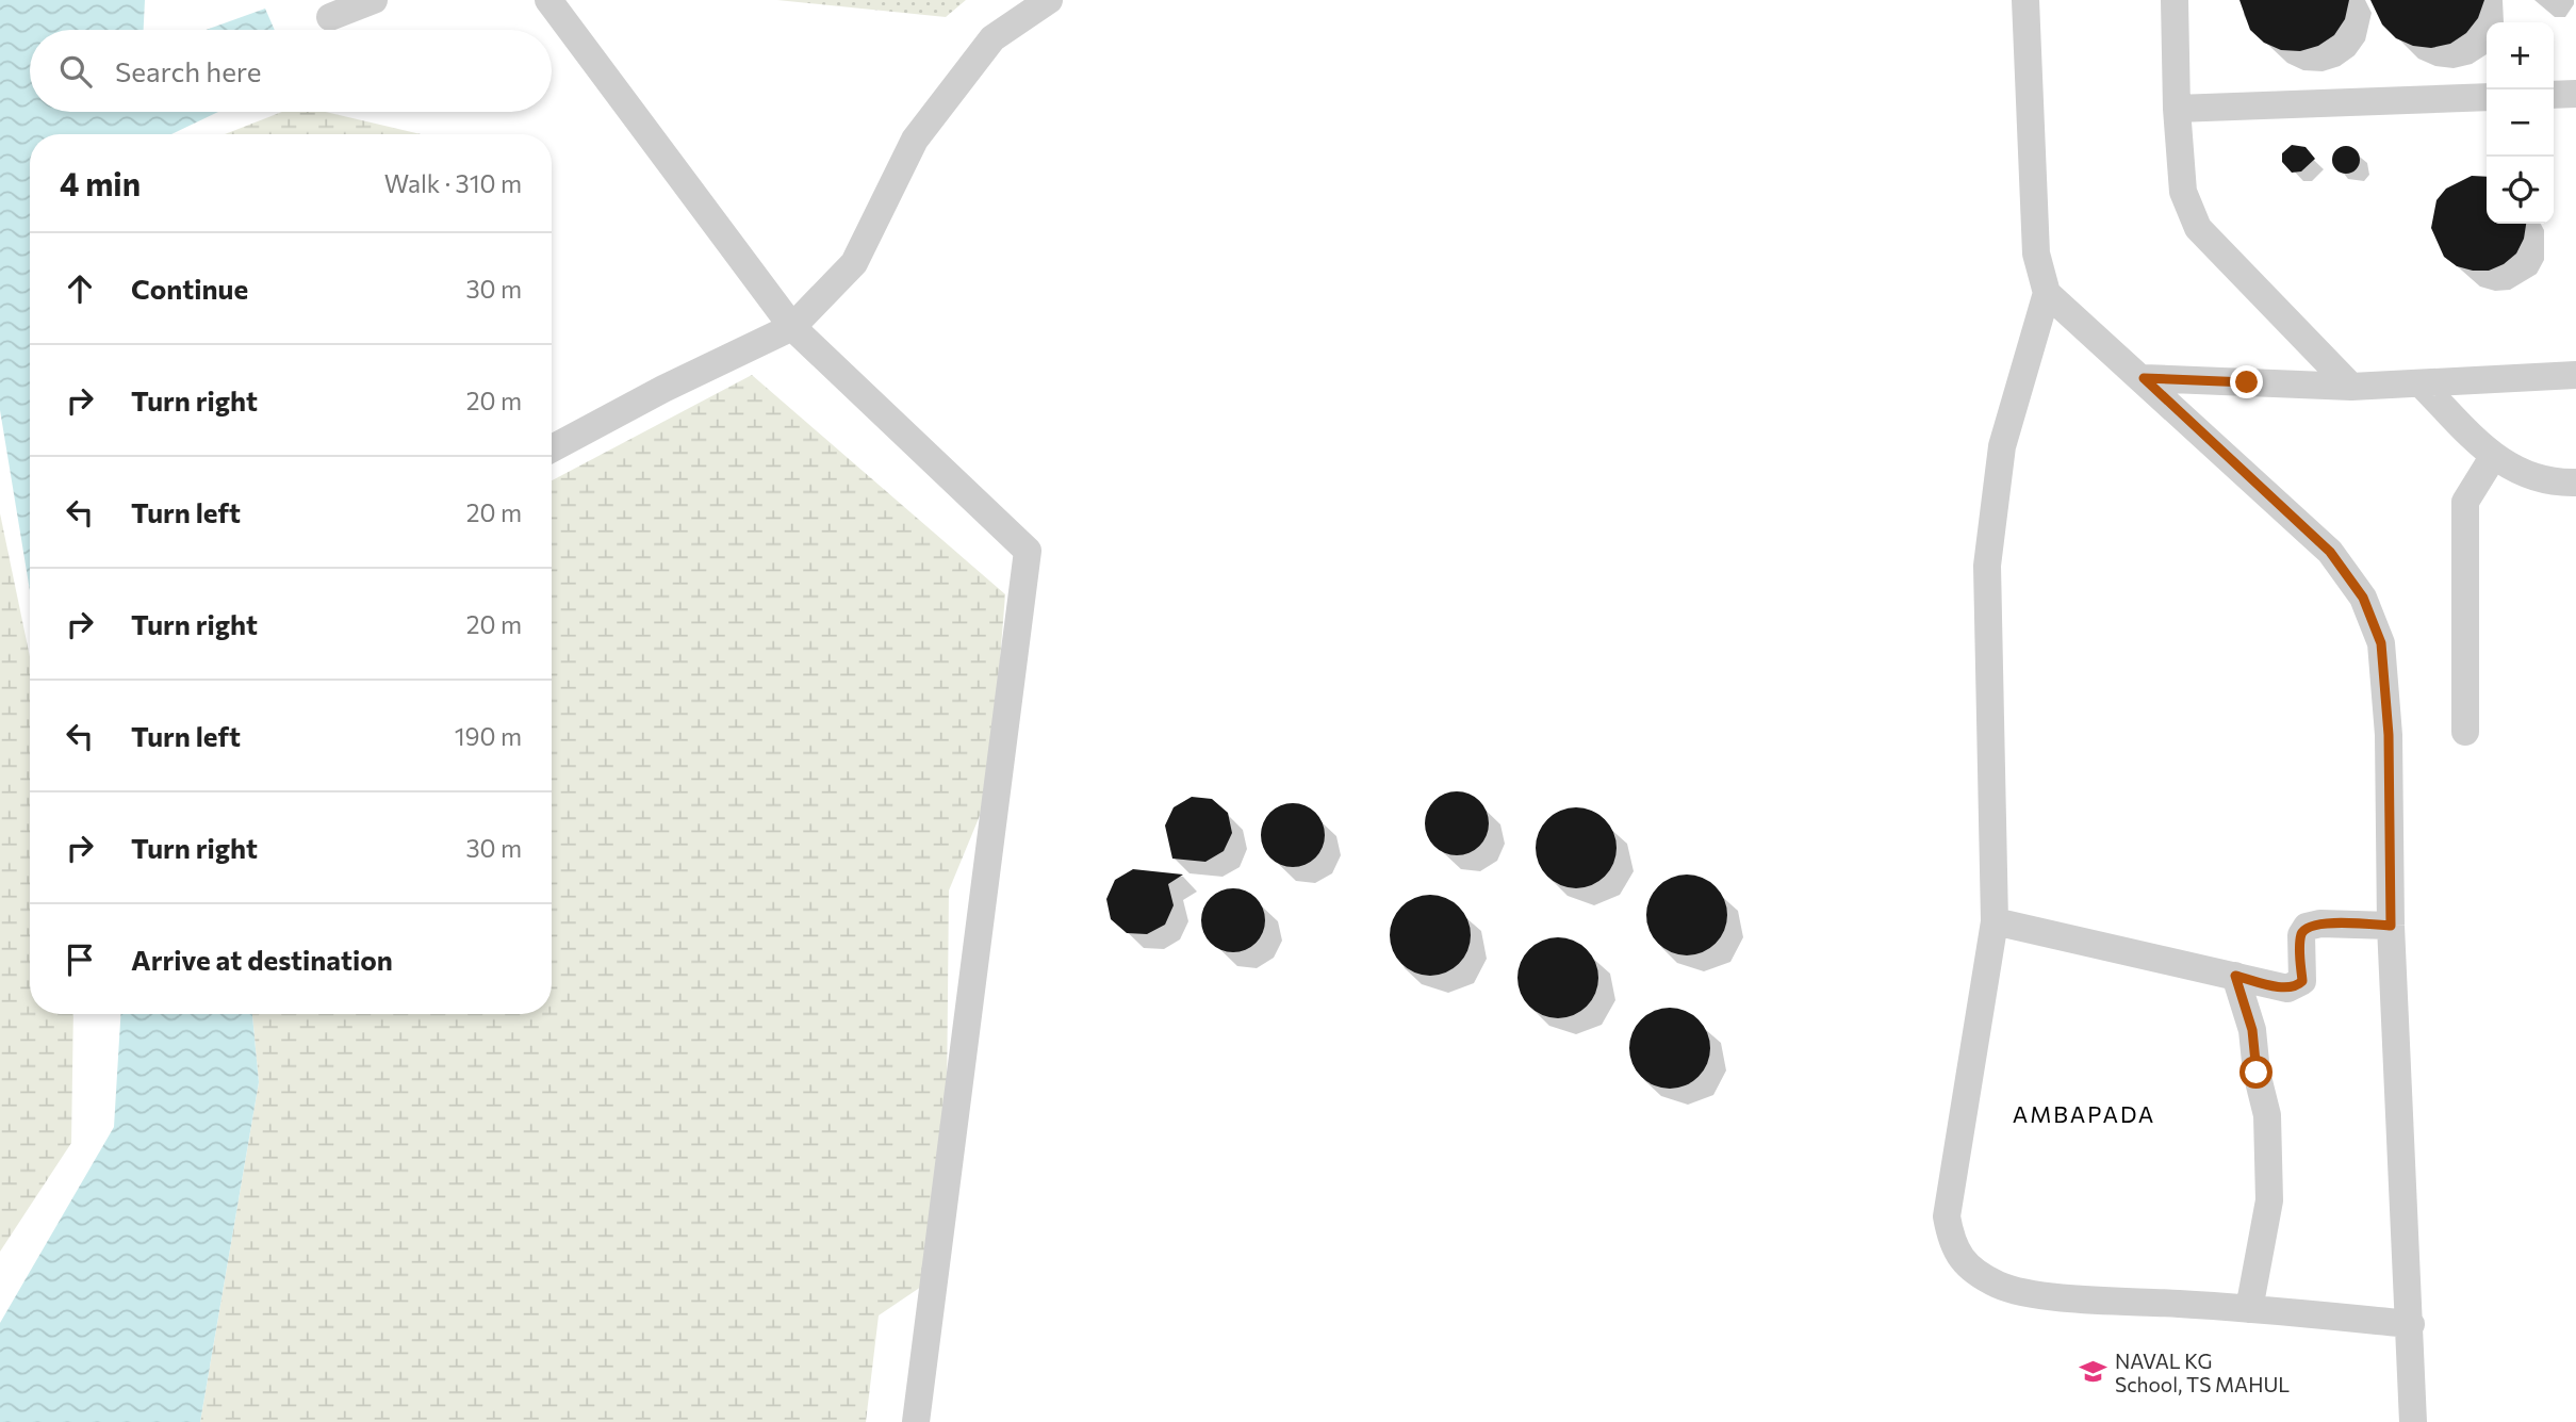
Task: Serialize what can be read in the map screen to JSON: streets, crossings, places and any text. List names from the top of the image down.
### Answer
{
  "districts": ["AMBAPADA"],
  "places": {
    "school or university": ["NAVAL KG School, TS MAHUL"]
  },
  "page": {
    "map_buttons": ["+", "−"],
    "search": "Search here",
    "heading": ["4 min", "Walk · 310 m"],
    "list": [
      ["Continue", "30 m"],
      ["Turn right", "20 m"],
      ["Turn left", "20 m"],
      ["Turn right", "20 m"],
      ["Turn left", "190 m"],
      ["Turn right", "30 m"],
      "Arrive at destination"
    ]
  }
}
